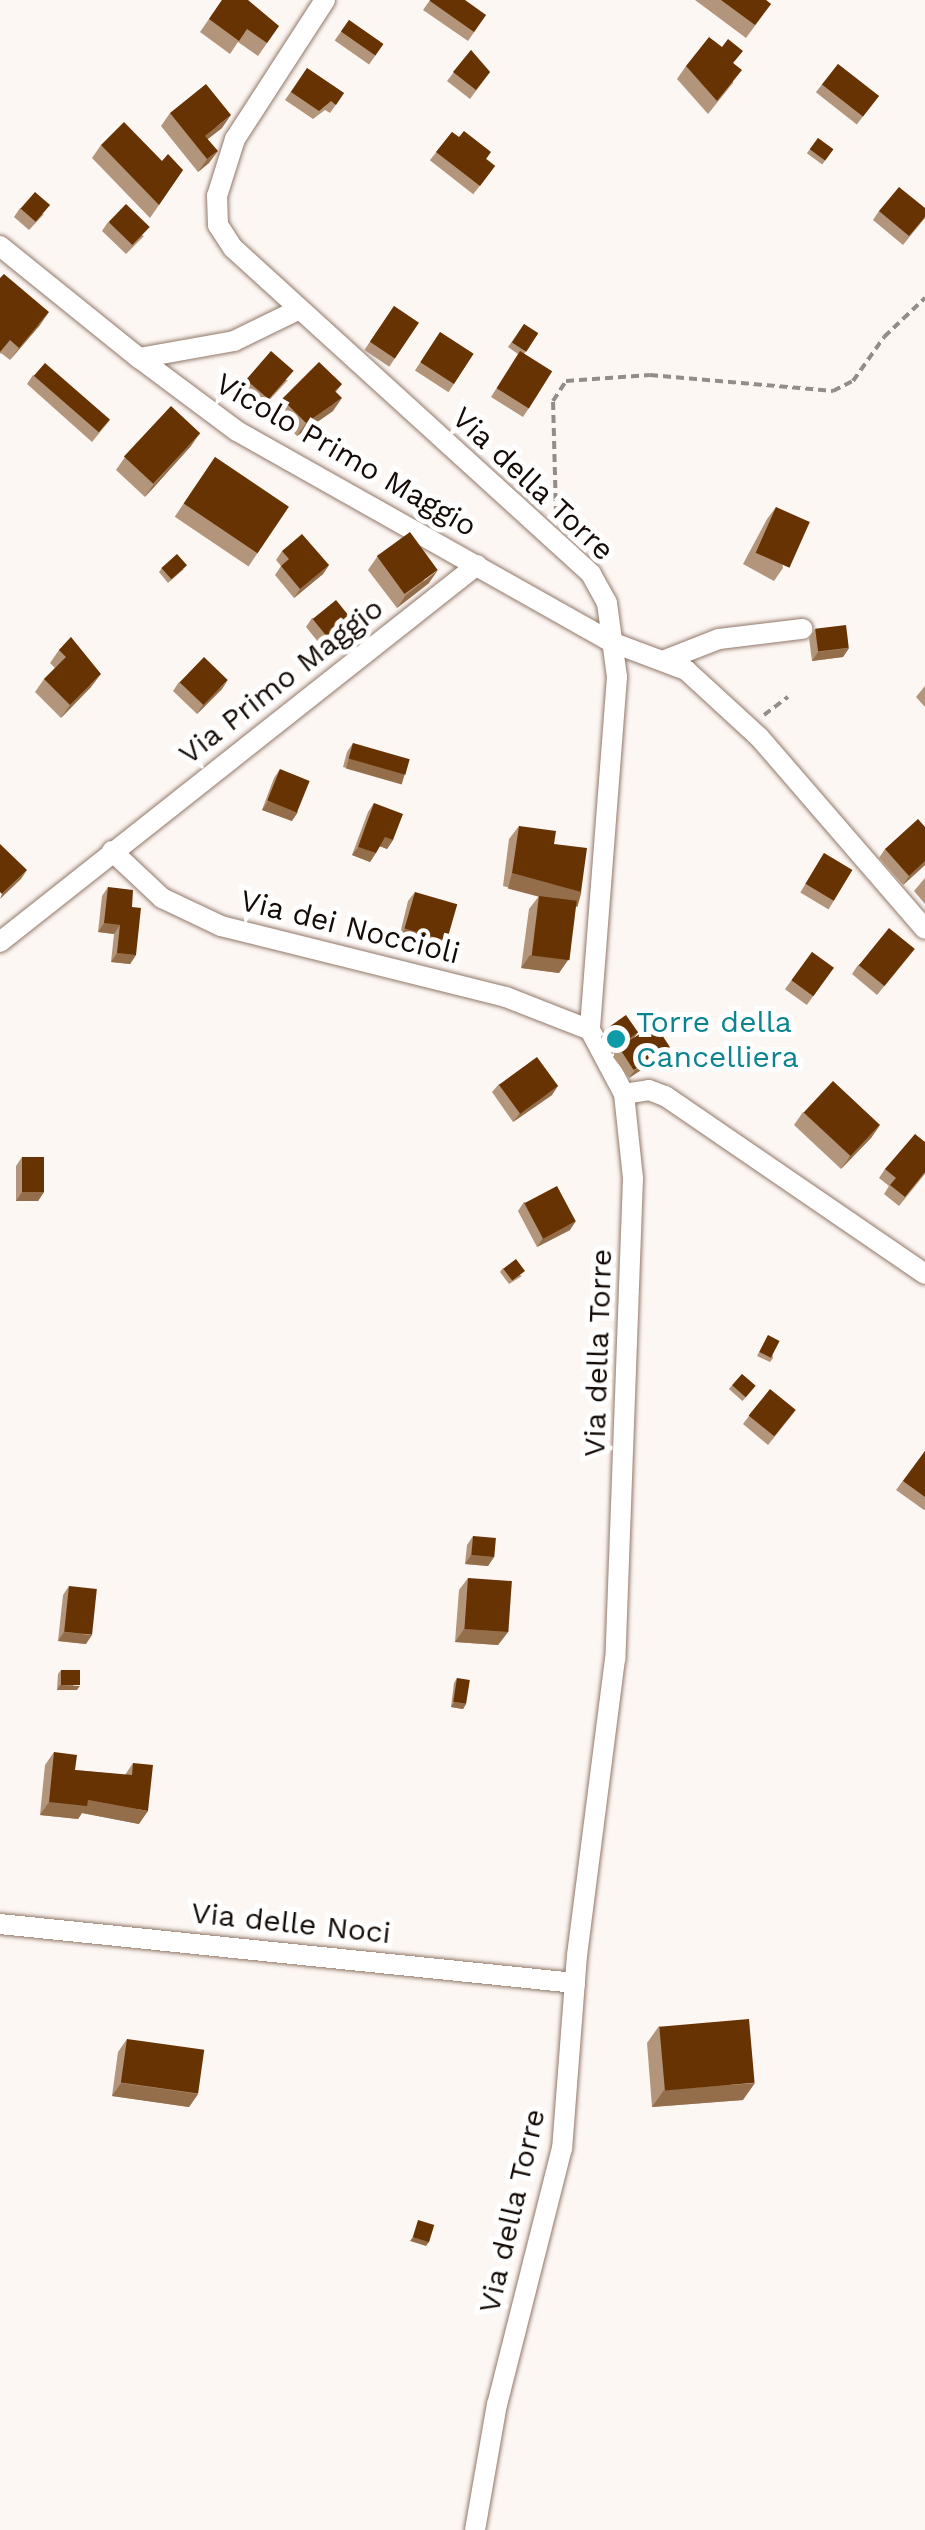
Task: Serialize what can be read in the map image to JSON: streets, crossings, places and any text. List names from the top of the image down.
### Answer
{
  "streets": {
    "street": [
      "Vicolo Primo Maggio",
      "Via della Torre",
      "Via Primo Maggio",
      "Via dei Noccioli",
      "Via delle Noci"
    ]
  },
  "crossings": [
    ["Vicolo Primo Maggio", "Via Primo Maggio"],
    ["Via della Torre", "Via dei Noccioli"],
    ["Via della Torre", "Via delle Noci"],
    ["Via Primo Maggio", "Via dei Noccioli"]
  ],
  "places": ["Torre della Cancelliera"]
}
